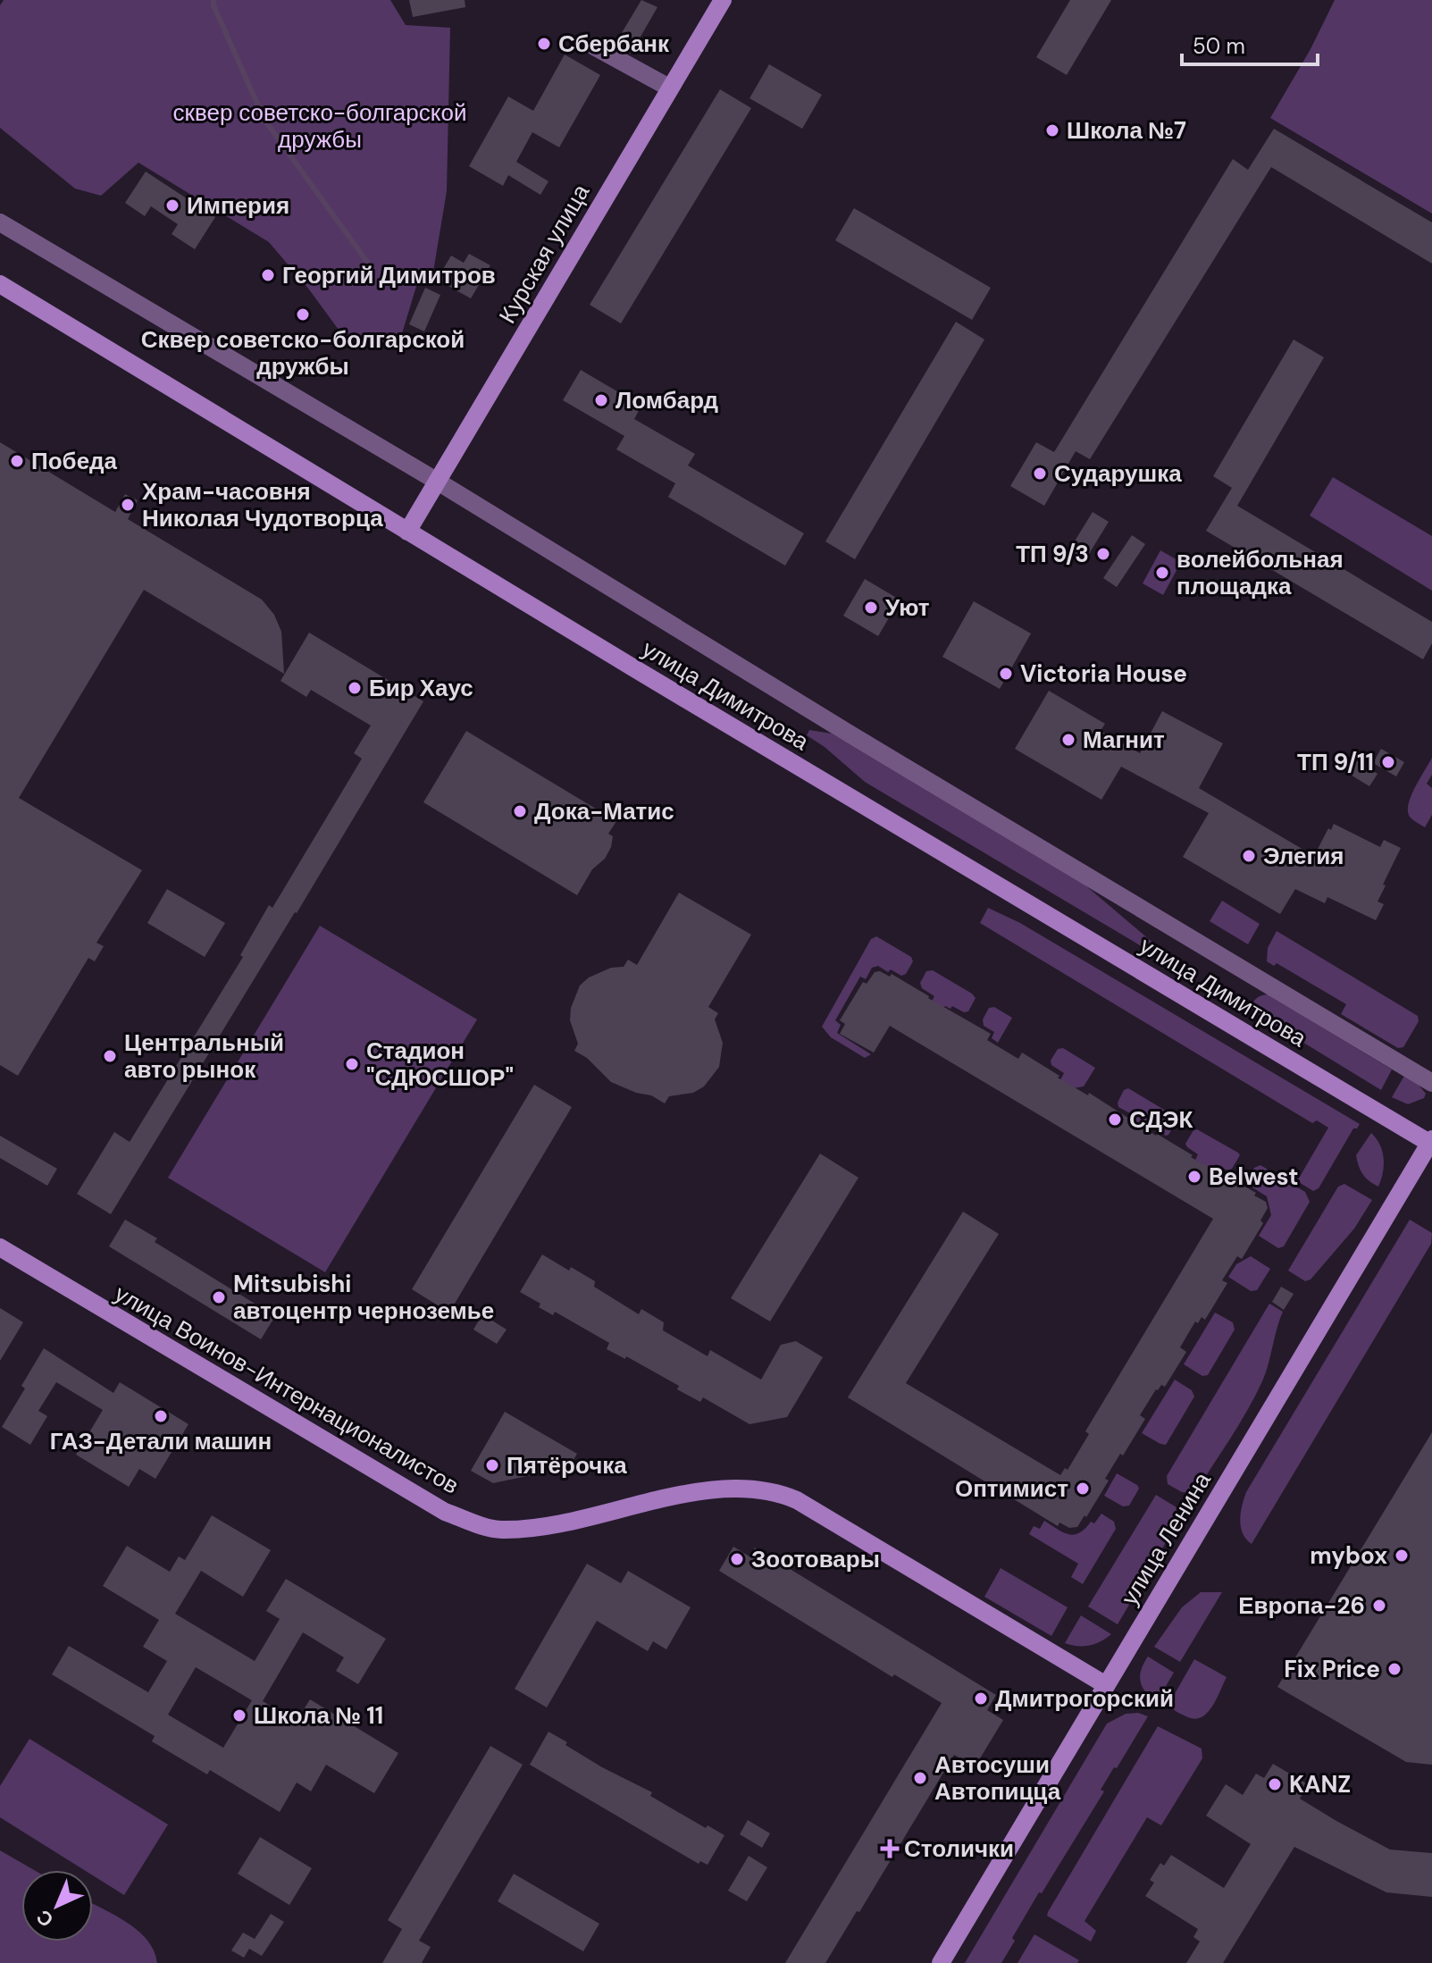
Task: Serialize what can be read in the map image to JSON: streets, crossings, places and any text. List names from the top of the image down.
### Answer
{
  "streets": {
    "main road": [
      "Курская улица",
      "улица Димитрова",
      "улица Воинов-Интернационалистов",
      "улица Ленина"
    ]
  },
  "crossings": [
    ["Курская улица", "улица Димитрова"],
    ["улица Димитрова", "улица Ленина"],
    ["улица Воинов-Интернационалистов", "улица Ленина"]
  ],
  "parks": ["сквер советско-болгарской дружбы"],
  "places": {
    "other": [
      "Сбербанк",
      "Школа №7",
      "Империя",
      "Георгий Димитров",
      "Сквер советско-болгарской дружбы",
      "Ломбард",
      "Победа",
      "Сударушка",
      "Храм-часовня Николая Чудотворца",
      "ТП 9/3",
      "волейбольная площадка",
      "Уют",
      "Victoria House",
      "Бир Хаус",
      "Магнит",
      "ТП 9/11",
      "Дока-Матис",
      "Элегия",
      "Центральный авто рынок",
      "Стадион \"СДЮСШОР\"",
      "СДЭК",
      "Belwest",
      "Mitsubishi автоцентр черноземье",
      "ГАЗ-Детали машин",
      "Пятёрочка",
      "Оптимист",
      "mybox",
      "Зоотовары",
      "Европа-26",
      "Fix Price",
      "Дмитрогорский",
      "Школа № 11",
      "Автосуши Автопицца",
      "KANZ"
    ],
    "health": ["Столички"]
  },
  "scale_bar": "50 m",
  "north": "bottom left"
}
